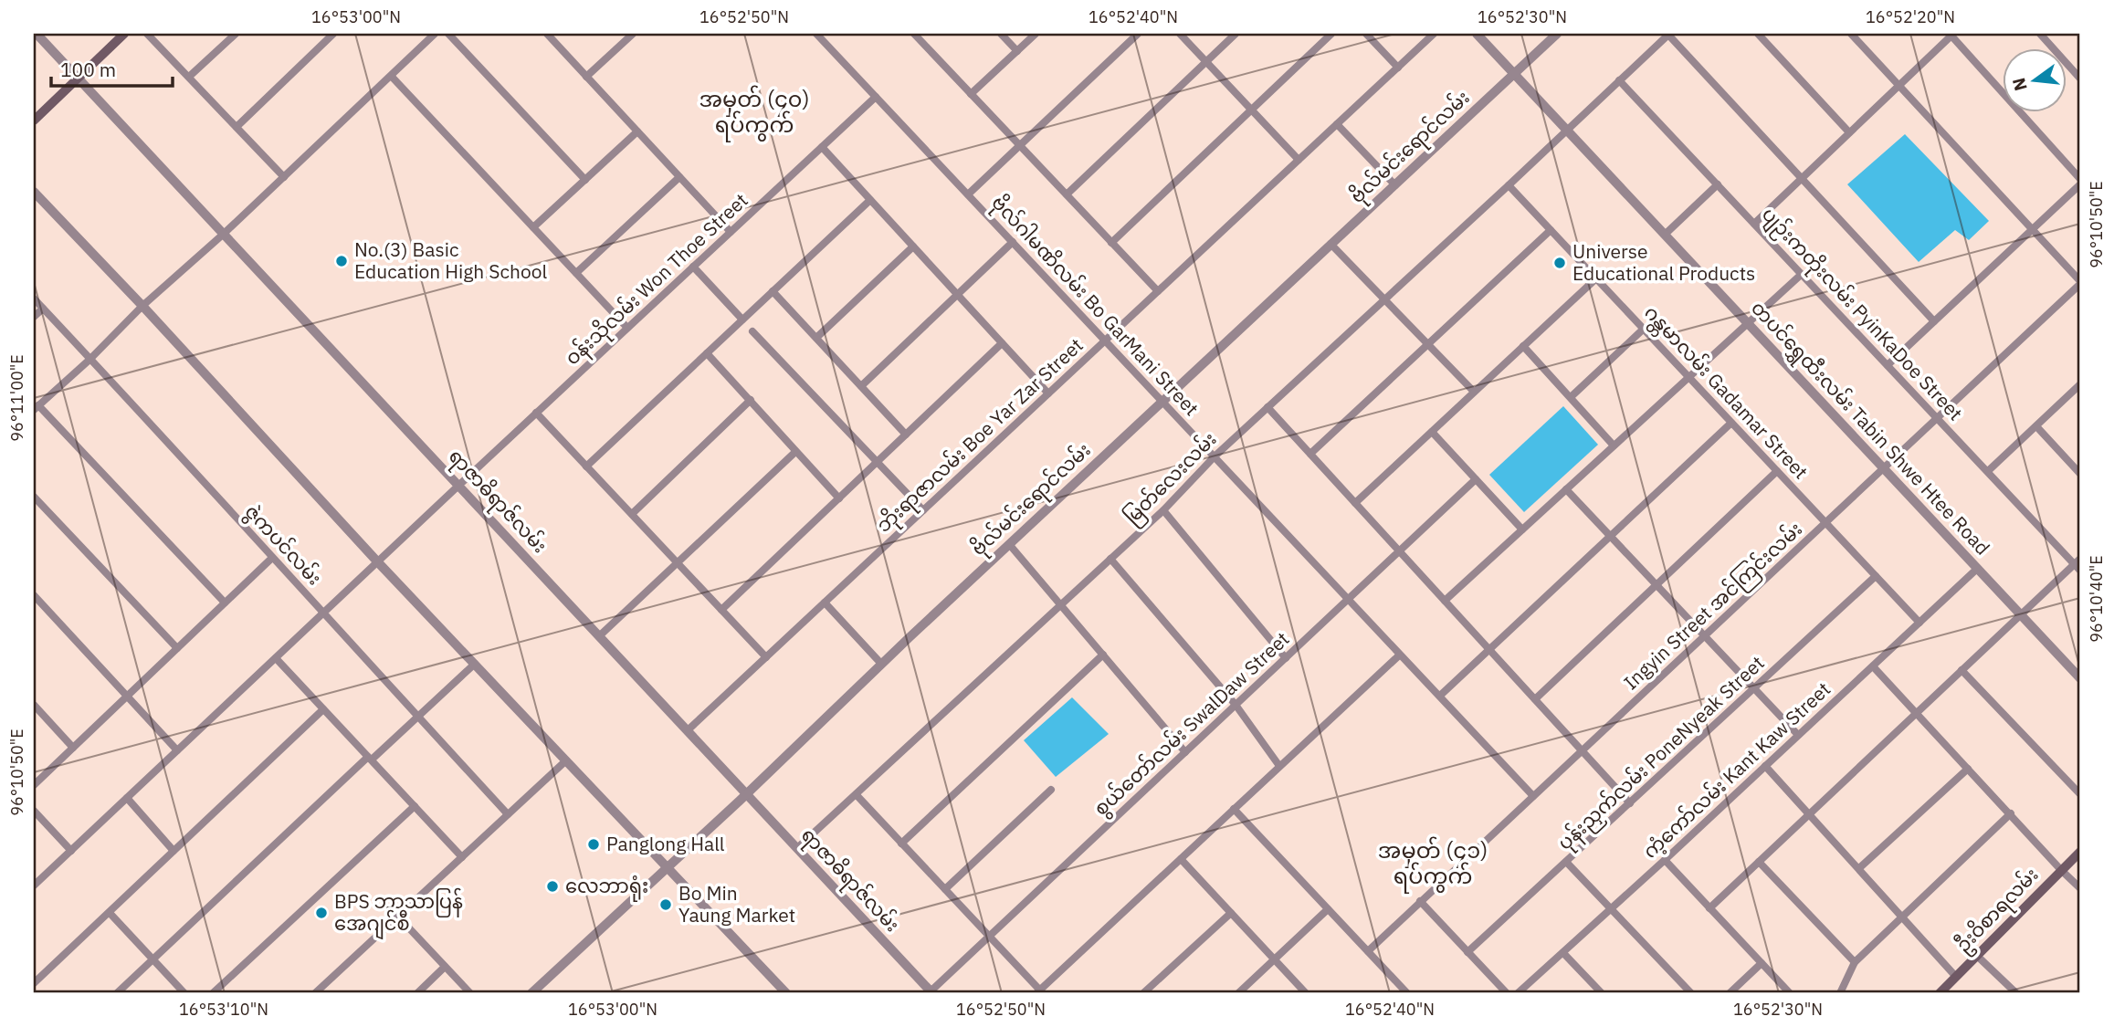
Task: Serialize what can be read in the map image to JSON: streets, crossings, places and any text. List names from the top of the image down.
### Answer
{
  "streets": {
    "main road": ["ဦးဝိစာရလမ်း"],
    "street": [
      "ဗိုလ်မင်းရောင်လမ်း",
      "ဝန်းသိုလမ်း Won Thoe Street",
      "ဗိုလ်ဂါမဏိလမ်း Bo GarMani Street",
      "ပျဉ်းကတိုးလမ်း PyinKaDoe Street",
      "ဂန္တမာလမ်း Gadamar Street",
      "တပင်ရွှေထီးလမ်း Tabin Shwe Htee Road",
      "ဘိုးရာဇာလမ်း Boe Yar Zar Street",
      "မြတ်လေးလမ်း",
      "ရာဇာဓိရာဇ်လမ်း",
      "ဇွဲကပင်လမ်း",
      "Ingyin Street အင်ကြင်းလမ်း",
      "စွယ်တော်လမ်း SwalDaw Street",
      "ပုန်းညှက်လမ်း PoneNyeak Street",
      "ကံ့ကော်လမ်း Kant Kaw Street"
    ]
  },
  "crossings": [
    ["ဗိုလ်မင်းရောင်လမ်း", "ဗိုလ်ဂါမဏိလမ်း Bo GarMani Street"],
    ["ဗိုလ်မင်းရောင်လမ်း", "တပင်ရွှေထီးလမ်း Tabin Shwe Htee Road"],
    ["ဗိုလ်မင်းရောင်လမ်း", "ရာဇာဓိရာဇ်လမ်း"],
    ["ဝန်းသိုလမ်း Won Thoe Street", "ဗိုလ်ဂါမဏိလမ်း Bo GarMani Street"],
    ["ဝန်းသိုလမ်း Won Thoe Street", "ရာဇာဓိရာဇ်လမ်း"],
    ["ဝန်းသိုလမ်း Won Thoe Street", "ဇွဲကပင်လမ်း"],
    ["ဗိုလ်ဂါမဏိလမ်း Bo GarMani Street", "ဘိုးရာဇာလမ်း Boe Yar Zar Street"],
    ["ဗိုလ်ဂါမဏိလမ်း Bo GarMani Street", "မြတ်လေးလမ်း"],
    ["ဗိုလ်ဂါမဏိလမ်း Bo GarMani Street", "Ingyin Street အင်ကြင်းလမ်း"],
    ["ဗိုလ်ဂါမဏိလမ်း Bo GarMani Street", "စွယ်တော်လမ်း SwalDaw Street"],
    ["ပျဉ်းကတိုးလမ်း PyinKaDoe Street", "မြတ်လေးလမ်း"],
    ["ပျဉ်းကတိုးလမ်း PyinKaDoe Street", "Ingyin Street အင်ကြင်းလမ်း"],
    ["ဂန္တမာလမ်း Gadamar Street", "မြတ်လေးလမ်း"],
    ["ဂန္တမာလမ်း Gadamar Street", "Ingyin Street အင်ကြင်းလမ်း"],
    ["ဂန္တမာလမ်း Gadamar Street", "ပုန်းညှက်လမ်း PoneNyeak Street"],
    ["ဂန္တမာလမ်း Gadamar Street", "ကံ့ကော်လမ်း Kant Kaw Street"],
    ["တပင်ရွှေထီးလမ်း Tabin Shwe Htee Road", "မြတ်လေးလမ်း"],
    ["တပင်ရွှေထီးလမ်း Tabin Shwe Htee Road", "Ingyin Street အင်ကြင်းလမ်း"],
    ["တပင်ရွှေထီးလမ်း Tabin Shwe Htee Road", "ကံ့ကော်လမ်း Kant Kaw Street"],
    ["ဘိုးရာဇာလမ်း Boe Yar Zar Street", "ရာဇာဓိရာဇ်လမ်း"],
    ["မြတ်လေးလမ်း", "ရာဇာဓိရာဇ်လမ်း"],
    ["ရာဇာဓိရာဇ်လမ်း", "စွယ်တော်လမ်း SwalDaw Street"]
  ],
  "districts": ["အမှတ် (၄၀) ရပ်ကွက်", "အမှတ် (၄၁) ရပ်ကွက်"],
  "places": [
    "No.(3) Basic Education High School",
    "Universe Educational Products",
    "Panglong Hall",
    "လေဘာရုံး",
    "Bo Min Yaung Market",
    "BPS ဘာသာပြန် အေဂျင်စီ"
  ],
  "scale_bar": "100 m",
  "north": "left",
  "coordinates": [
    "16°53'00\"N",
    "16°52'50\"N",
    "16°52'40\"N",
    "16°52'30\"N",
    "16°52'20\"N",
    "96°10'50\"E",
    "96°11'00\"E",
    "96°10'40\"E",
    "16°53'10\"N"
  ]
}
